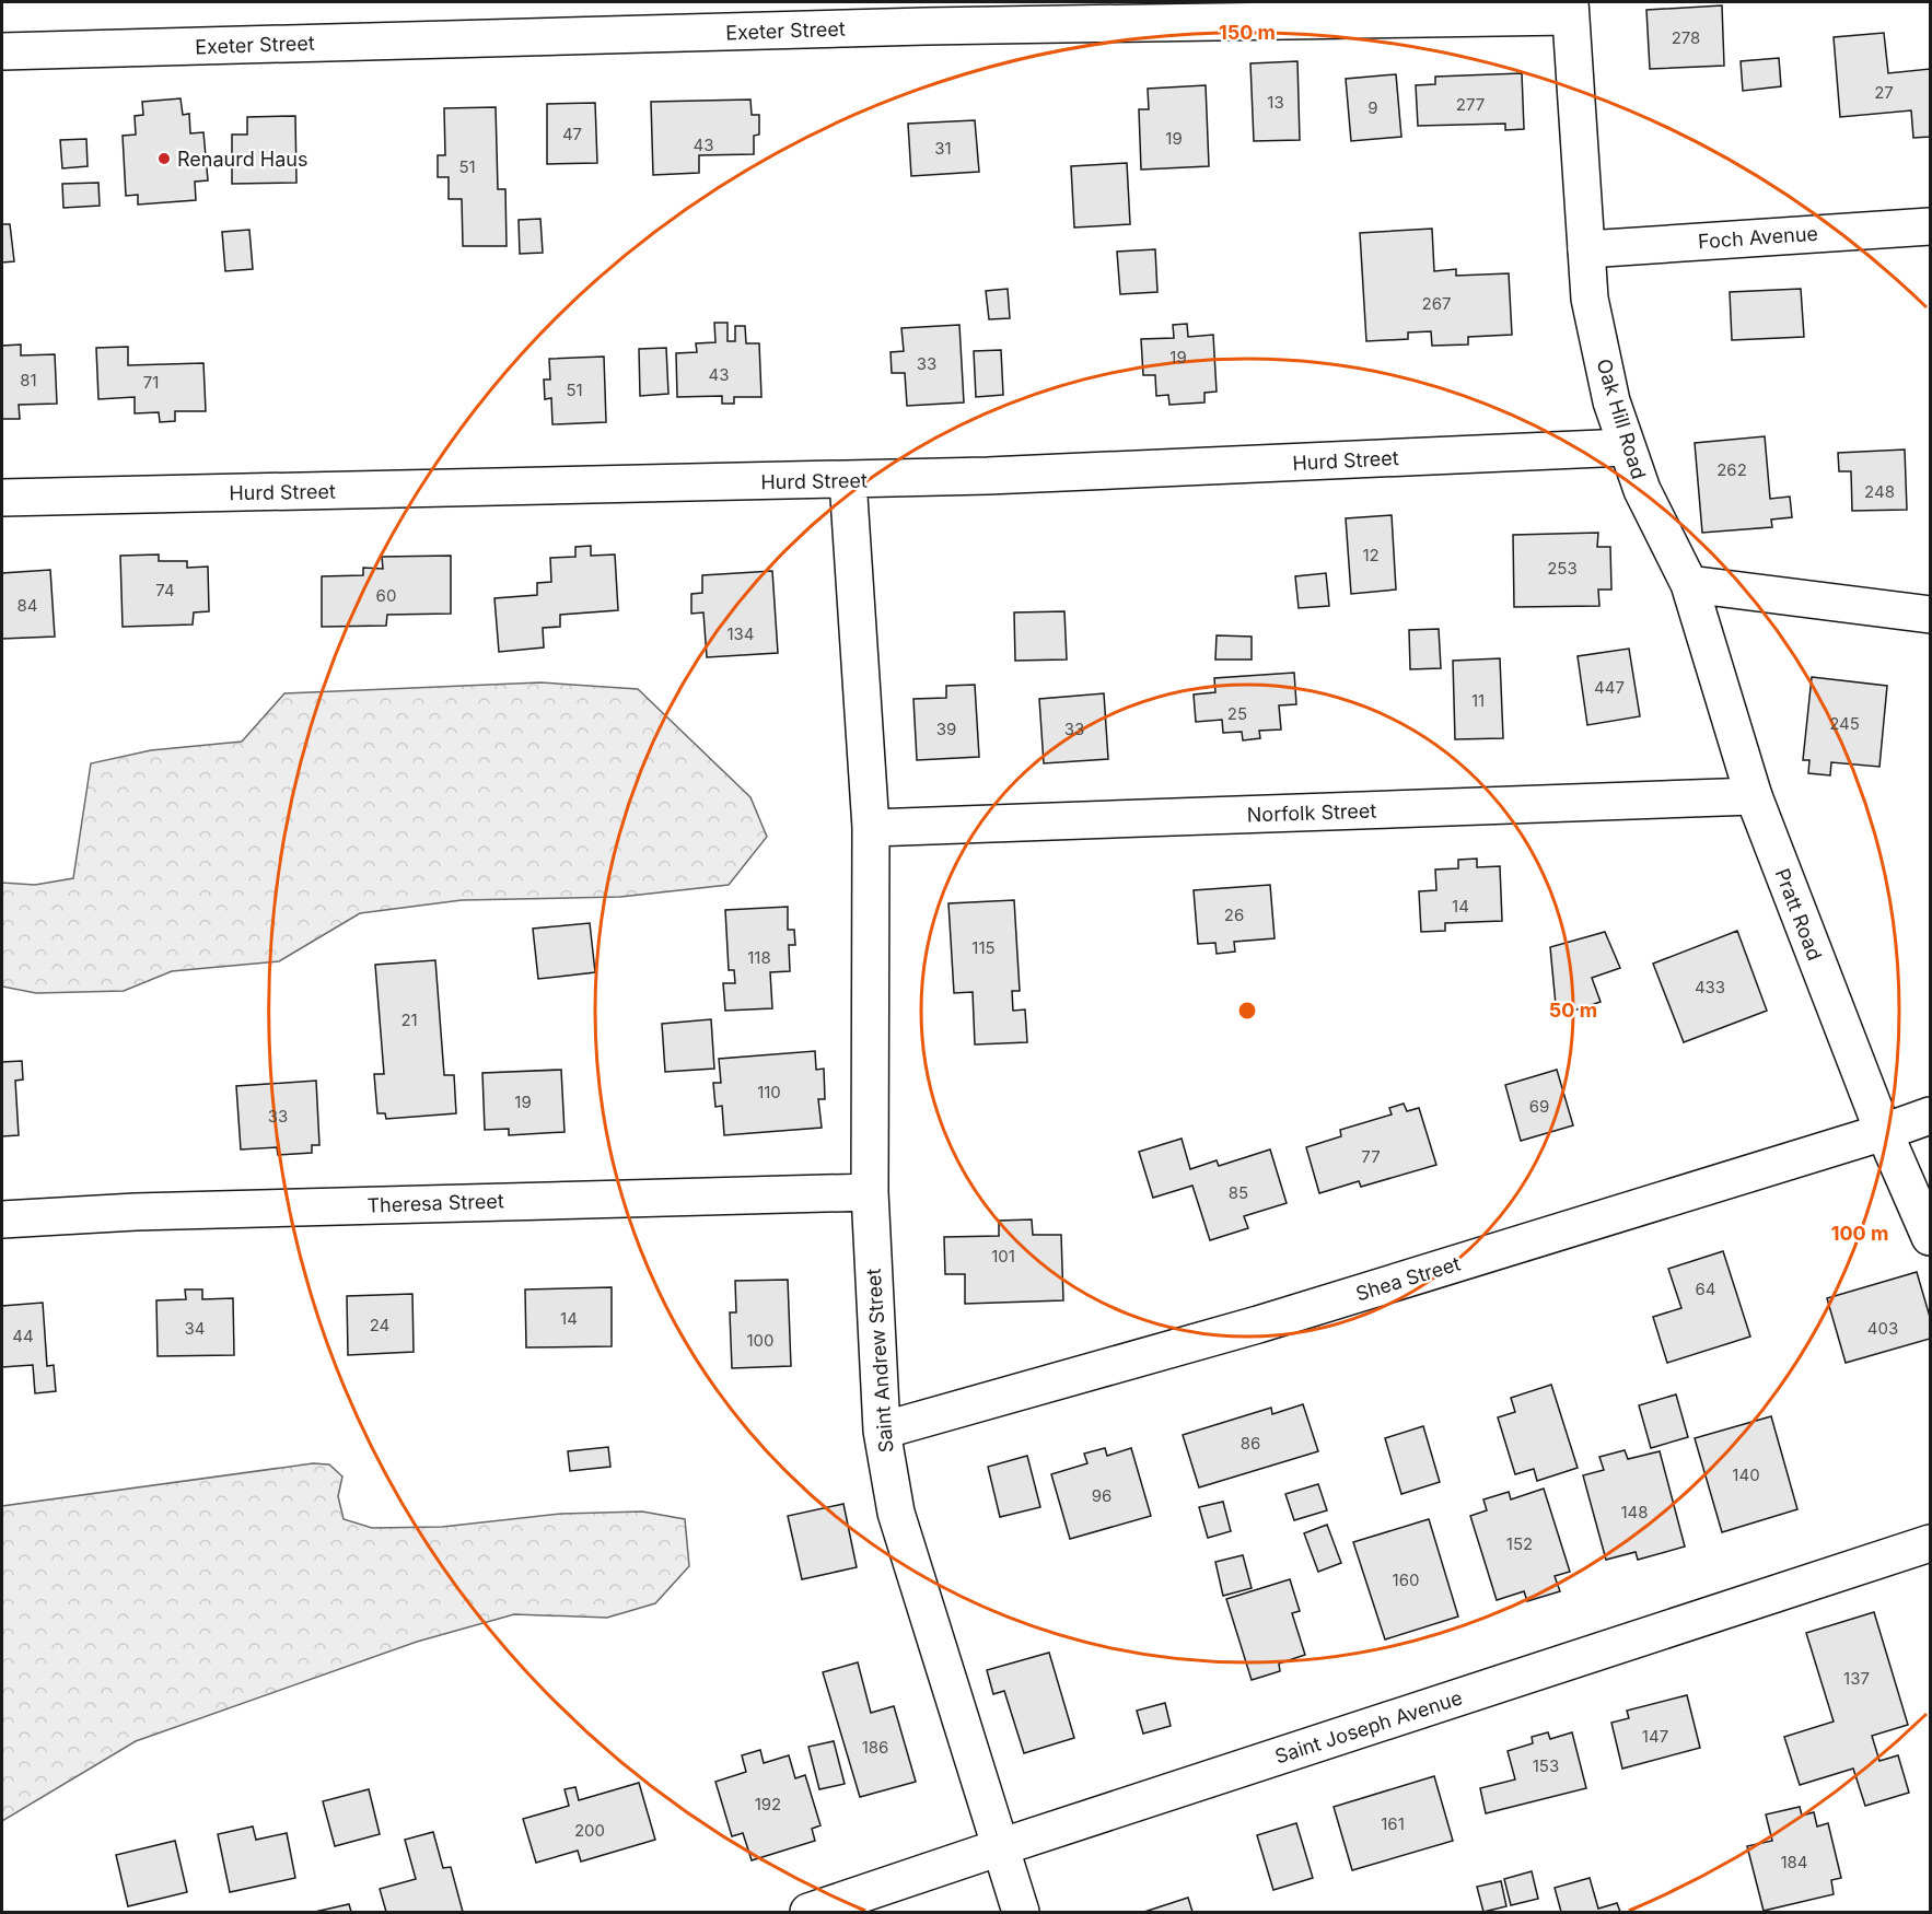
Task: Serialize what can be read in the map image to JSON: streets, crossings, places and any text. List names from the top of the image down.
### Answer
{
  "streets": {
    "street": [
      "Exeter Street",
      "Foch Avenue",
      "Oak Hill Road",
      "Hurd Street",
      "Norfolk Street",
      "Pratt Road",
      "Theresa Street",
      "Shea Street",
      "Saint Andrew Street",
      "Saint Joseph Avenue"
    ]
  },
  "crossings": [
    ["Exeter Street", "Oak Hill Road"],
    ["Foch Avenue", "Oak Hill Road"],
    ["Oak Hill Road", "Hurd Street"],
    ["Oak Hill Road", "Pratt Road"],
    ["Hurd Street", "Saint Andrew Street"],
    ["Norfolk Street", "Pratt Road"],
    ["Norfolk Street", "Saint Andrew Street"],
    ["Pratt Road", "Shea Street"],
    ["Theresa Street", "Saint Andrew Street"],
    ["Shea Street", "Saint Andrew Street"],
    ["Saint Andrew Street", "Saint Joseph Avenue"]
  ],
  "places": ["Renaurd Haus"],
  "house_numbers": [
    "278",
    "27",
    "13",
    "277",
    "9",
    "47",
    "19",
    "43",
    "31",
    "51",
    "267",
    "19",
    "33",
    "43",
    "81",
    "71",
    "51",
    "262",
    "248",
    "12",
    "253",
    "74",
    "60",
    "84",
    "134",
    "447",
    "11",
    "25",
    "245",
    "39",
    "33",
    "14",
    "26",
    "115",
    "118",
    "433",
    "21",
    "110",
    "19",
    "69",
    "33",
    "77",
    "85",
    "101",
    "64",
    "14",
    "24",
    "34",
    "403",
    "44",
    "100",
    "86",
    "140",
    "96",
    "148",
    "152",
    "160",
    "137",
    "147",
    "186",
    "153",
    "192",
    "161",
    "200",
    "184"
  ],
  "rings": ["150 m", "50 m", "100 m"]
}
